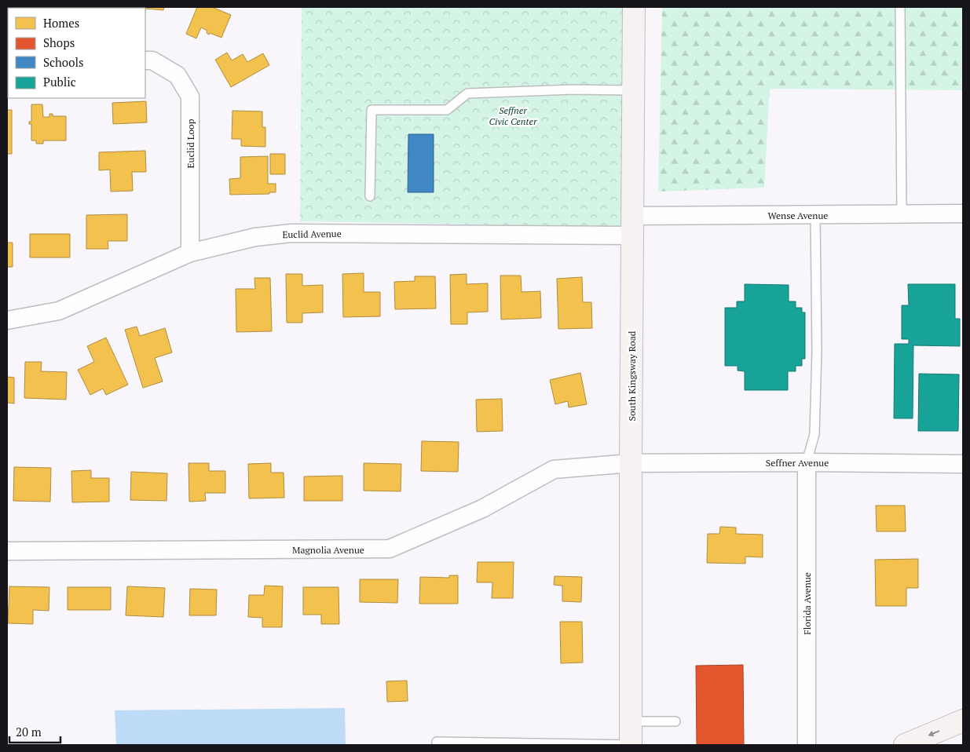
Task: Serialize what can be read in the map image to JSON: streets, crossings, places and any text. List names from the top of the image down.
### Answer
{
  "streets": {
    "street": [
      "Euclid Loop",
      "Wense Avenue",
      "Euclid Avenue",
      "South Kingsway Road",
      "Seffner Avenue",
      "Magnolia Avenue",
      "Florida Avenue"
    ]
  },
  "crossings": [
    ["Euclid Loop", "Euclid Avenue"],
    ["Wense Avenue", "Euclid Avenue"],
    ["Wense Avenue", "South Kingsway Road"],
    ["Euclid Avenue", "South Kingsway Road"],
    ["South Kingsway Road", "Seffner Avenue"],
    ["South Kingsway Road", "Magnolia Avenue"],
    ["Seffner Avenue", "Magnolia Avenue"],
    ["Seffner Avenue", "Florida Avenue"]
  ],
  "parks": ["Seffner Civic Center"],
  "legend": [
    "Homes",
    "Shops",
    "Schools",
    "Public"
  ],
  "scale_bar": "20 m"
}
